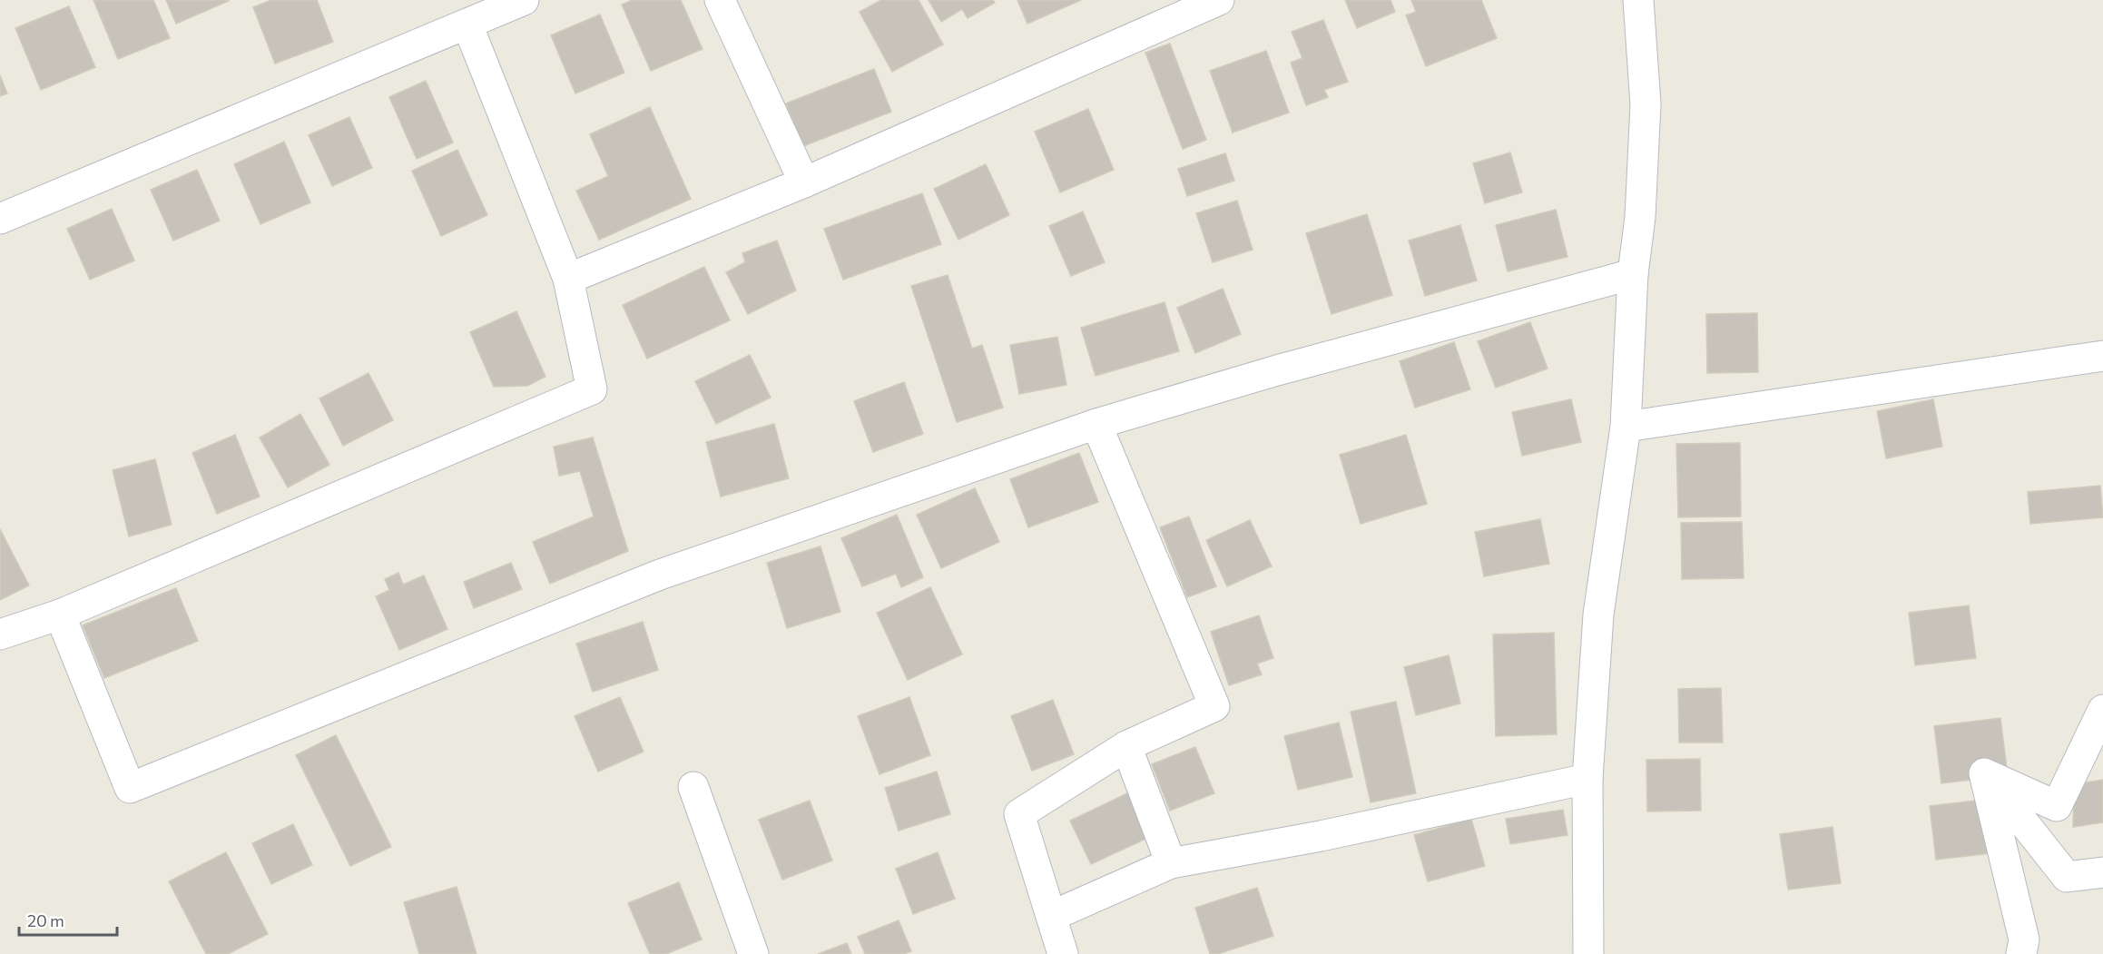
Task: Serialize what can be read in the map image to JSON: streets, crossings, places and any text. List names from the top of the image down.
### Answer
{
  "scale_bar": "20 m"
}
